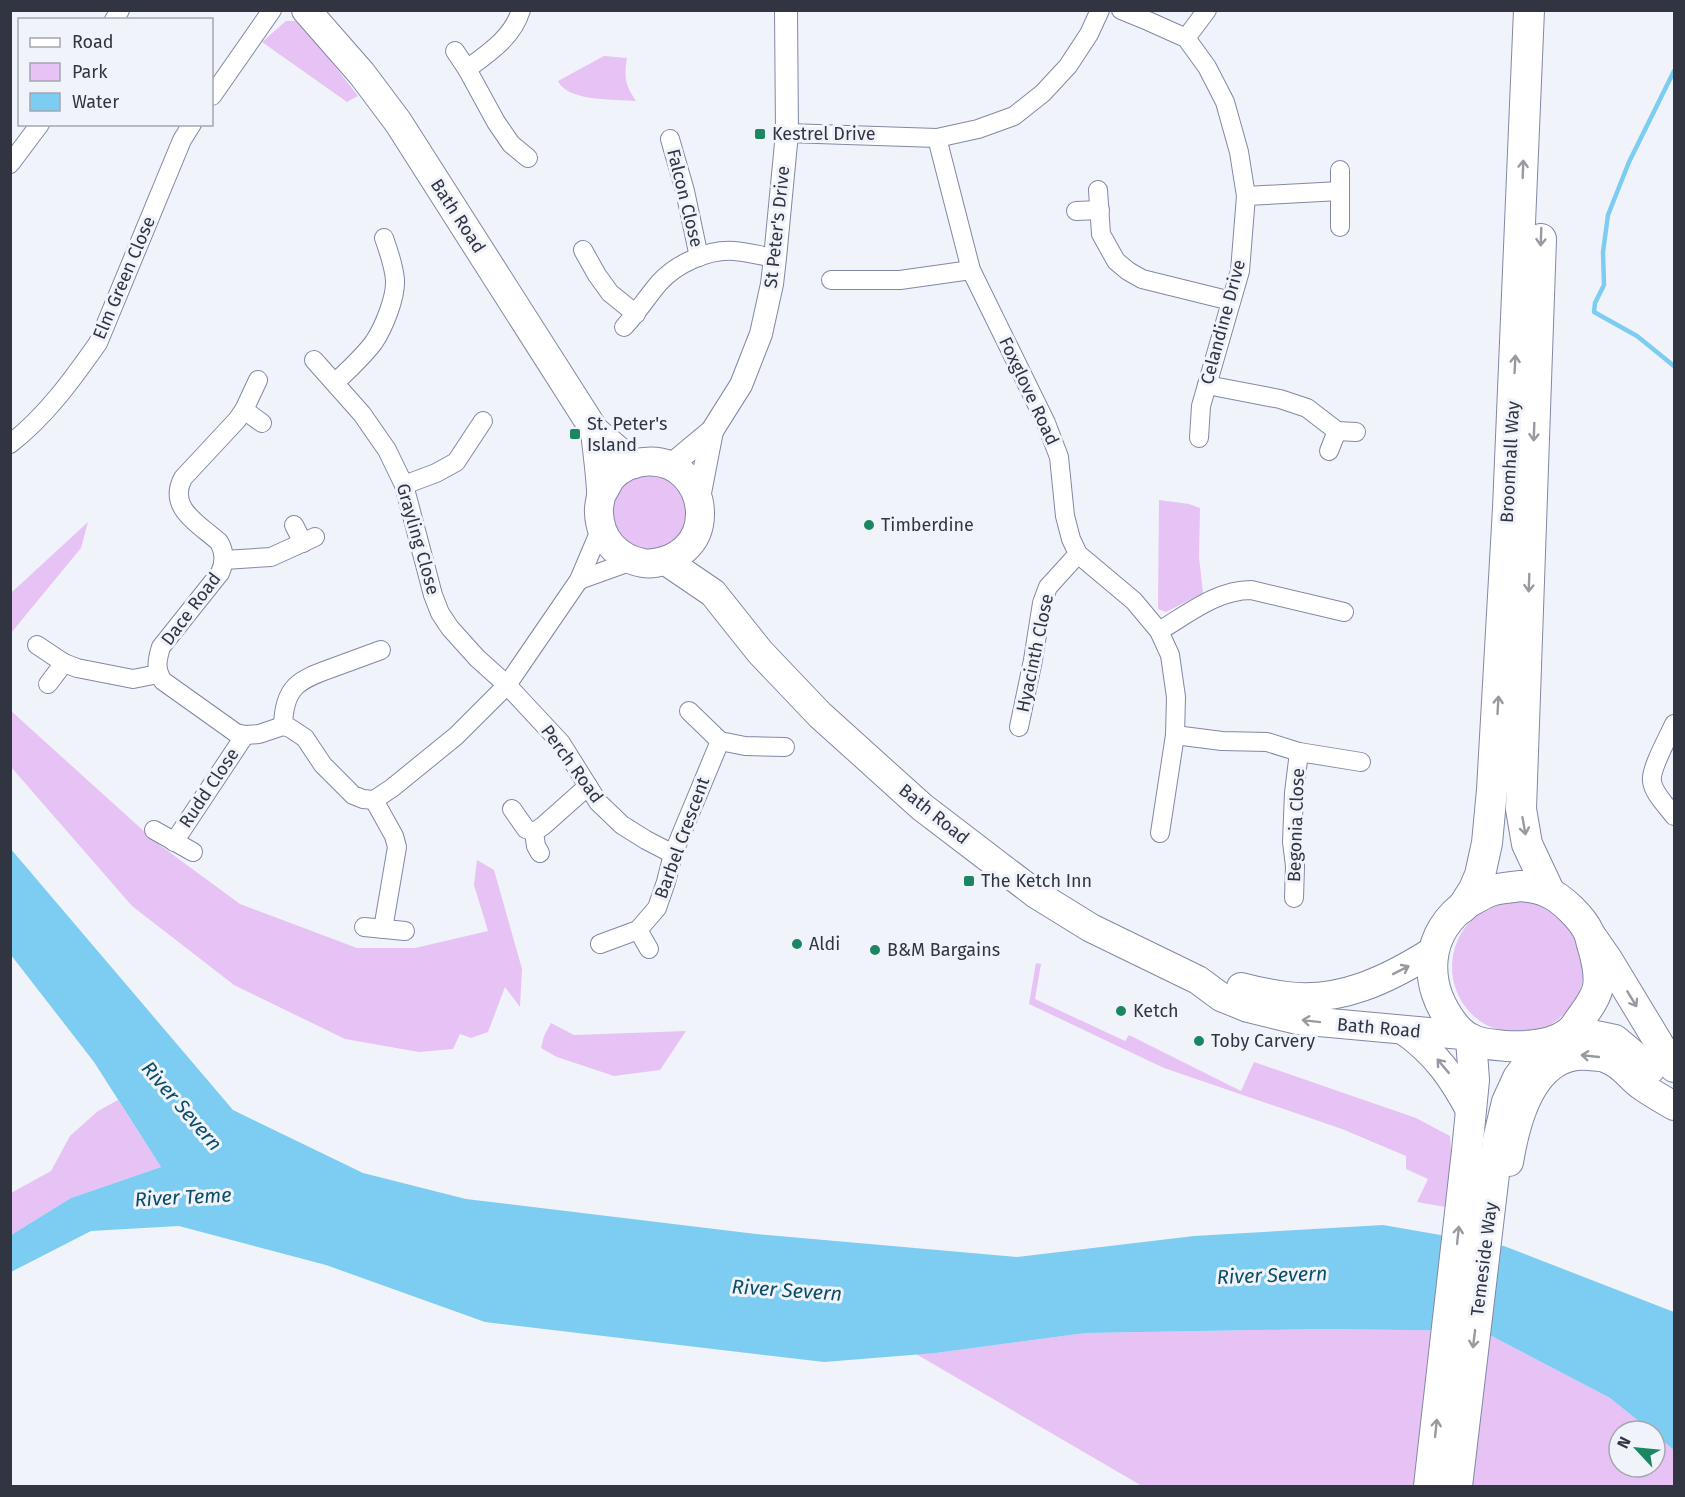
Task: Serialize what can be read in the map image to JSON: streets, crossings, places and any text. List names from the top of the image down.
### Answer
{
  "streets": {
    "highway": ["Broomhall Way", "Temeside Way"],
    "main road": ["Bath Road"],
    "street": [
      "Falcon Close",
      "St Peter's Drive",
      "Elm Green Close",
      "Celandine Drive",
      "Foxglove Road",
      "Grayling Close",
      "Dace Road",
      "Hyacinth Close",
      "Perch Road",
      "Rudd Close",
      "Begonia Close",
      "Barbel Crescent"
    ]
  },
  "crossings": [
    ["Bath Road", "St Peter's Drive"],
    ["Bath Road", "Broomhall Way"],
    ["Bath Road", "Temeside Way"],
    ["Foxglove Road", "Hyacinth Close"],
    ["Broomhall Way", "Temeside Way"],
    ["Grayling Close", "Perch Road"],
    ["Perch Road", "Barbel Crescent"]
  ],
  "water": ["River Severn", "River Teme"],
  "places": {
    "transit": ["Kestrel Drive", "St. Peter's Island", "The Ketch Inn"],
    "other": [
      "Timberdine",
      "Aldi",
      "B&M Bargains",
      "Ketch",
      "Toby Carvery"
    ]
  },
  "legend": ["Road", "Park", "Water"],
  "north": "top left"
}
